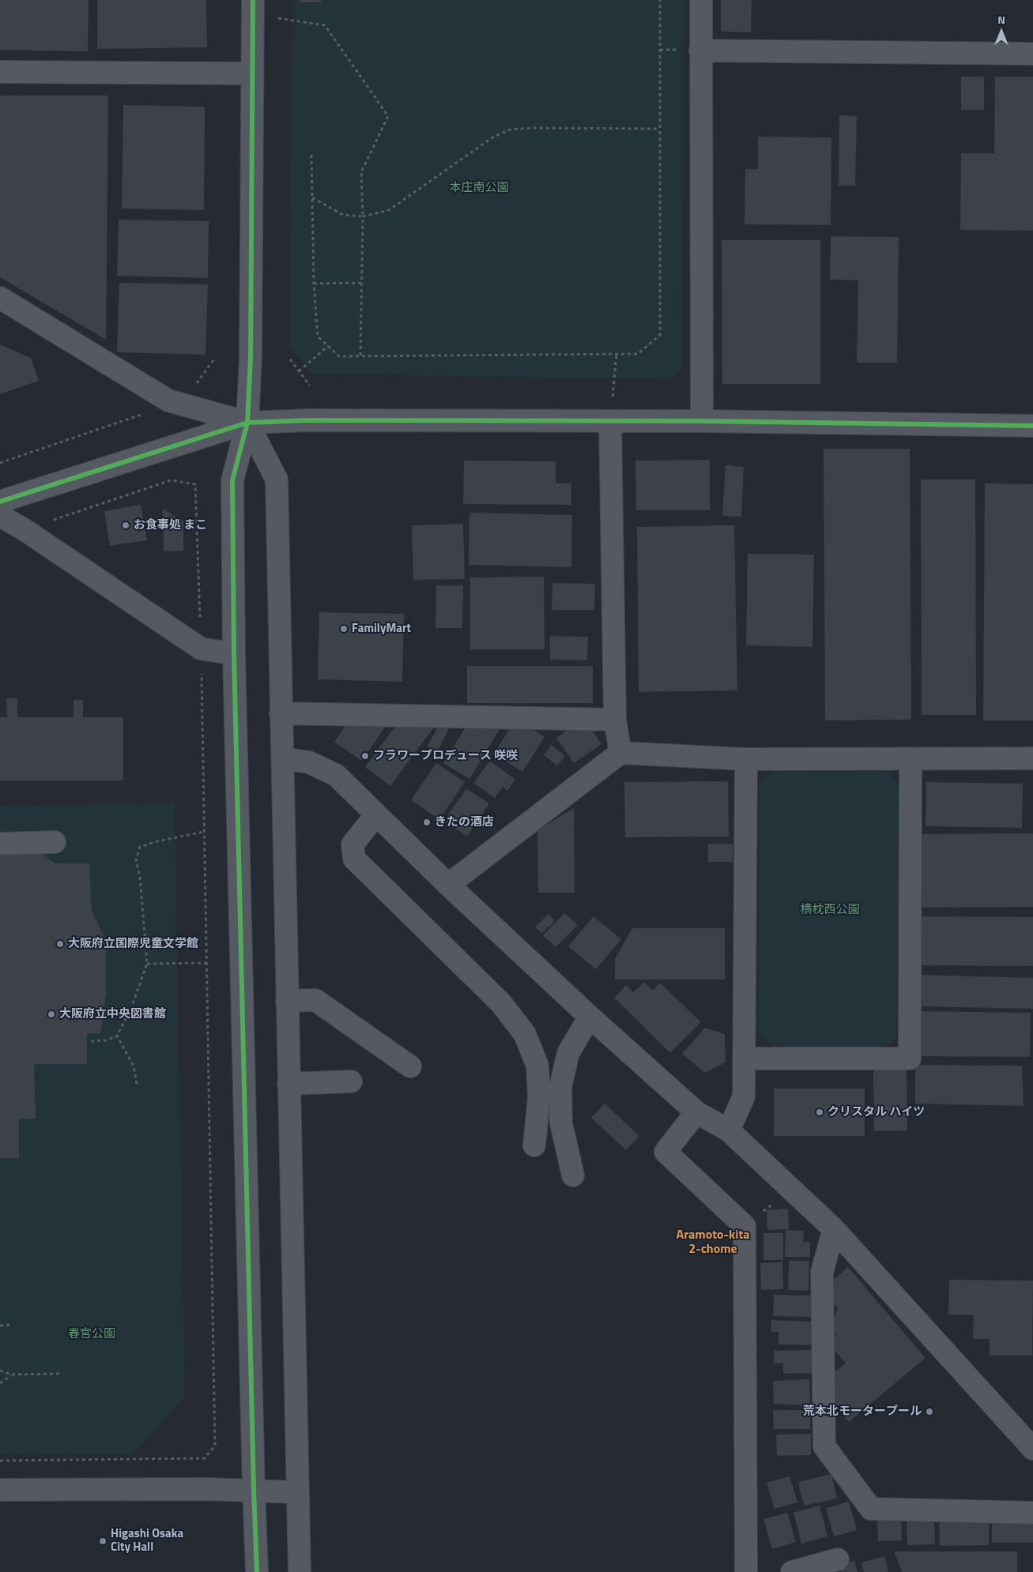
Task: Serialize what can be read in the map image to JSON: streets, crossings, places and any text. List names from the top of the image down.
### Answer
{
  "districts": ["Aramoto-kita 2-chome"],
  "parks": ["本庄南公園", "横枕西公園", "春宮公園"],
  "places": [
    "お食事処 まこ",
    "FamilyMart",
    "フラワープロデュース 咲咲",
    "きたの酒店",
    "大阪府立国際児童文学館",
    "大阪府立中央図書館",
    "クリスタル ハイツ",
    "荒本北モータープール",
    "Higashi Osaka City Hall"
  ],
  "north": "top"
}
